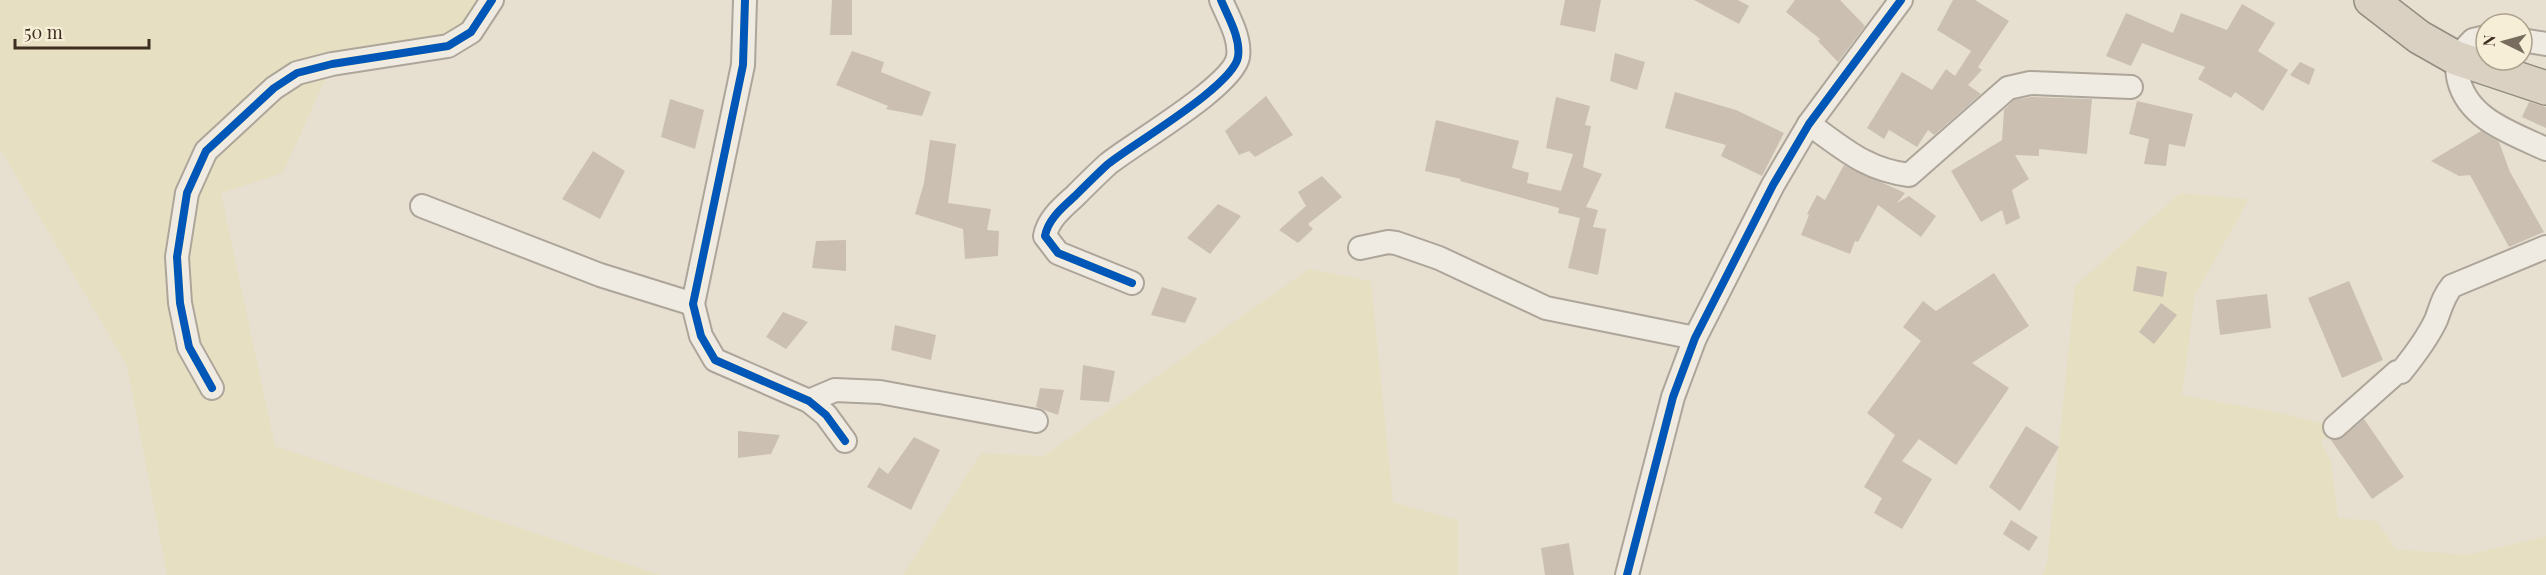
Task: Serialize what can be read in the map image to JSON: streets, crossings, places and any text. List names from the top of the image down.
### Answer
{
  "scale_bar": "50 m",
  "north": "left"
}
